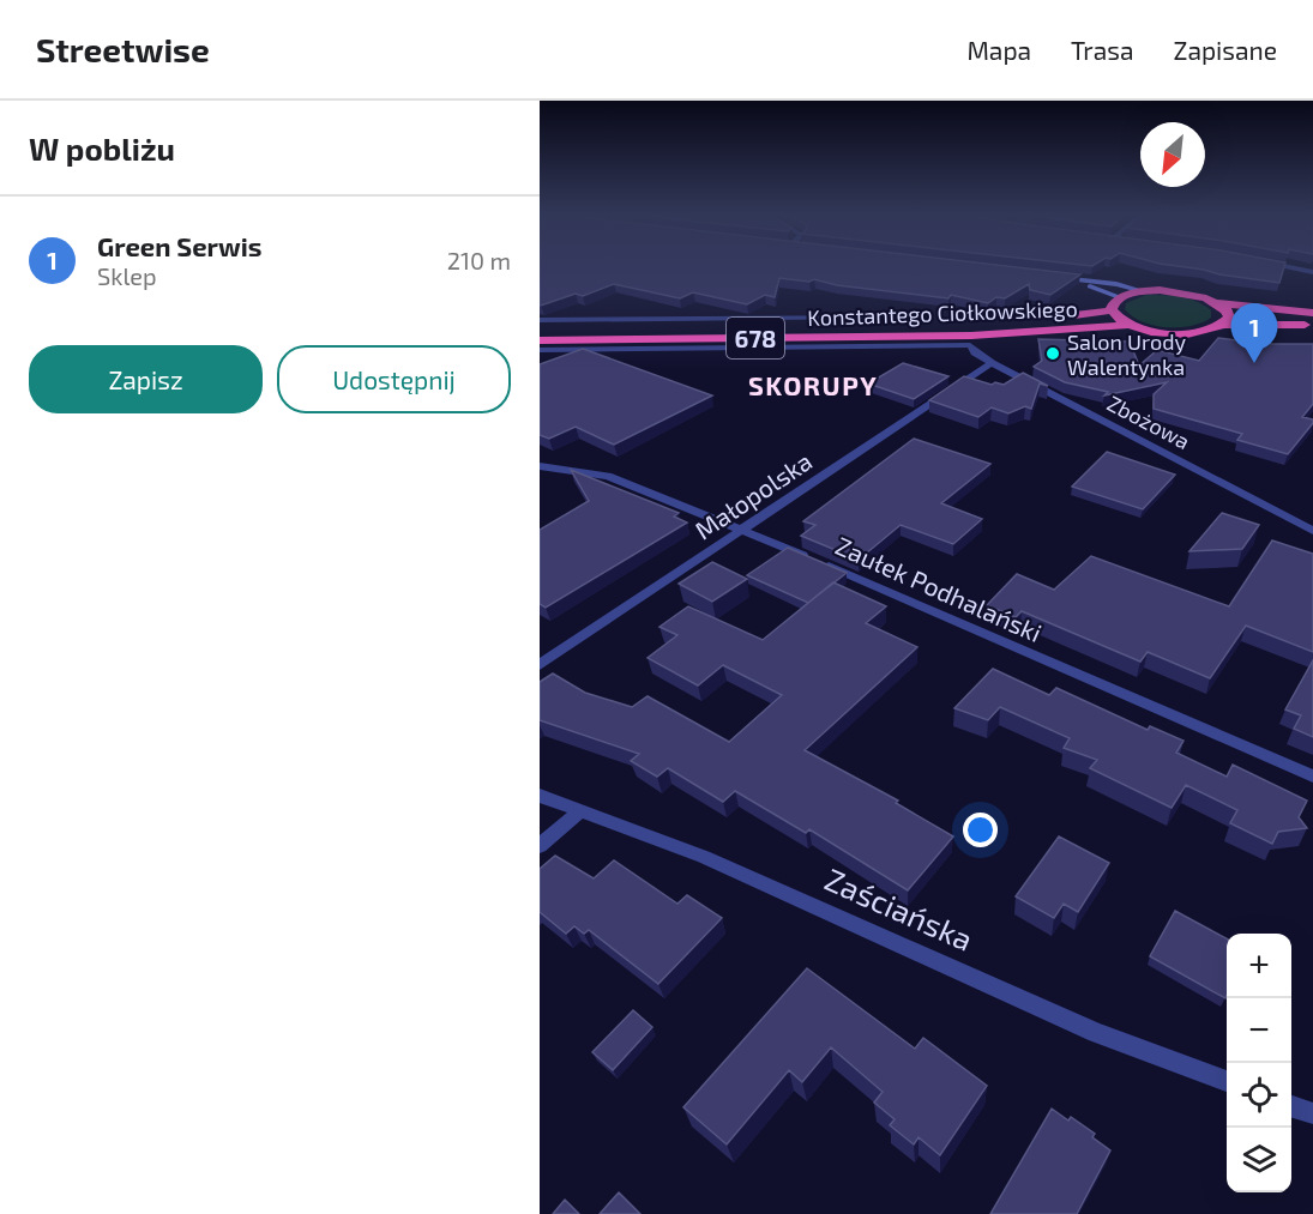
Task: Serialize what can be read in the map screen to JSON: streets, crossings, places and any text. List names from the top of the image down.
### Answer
{
  "streets": {
    "highway": ["Konstantego Ciołkowskiego", "678"],
    "street": [
      "Zbożowa",
      "Małopolska",
      "Zaułek Podhalański",
      "Zaściańska"
    ]
  },
  "crossings": [
    ["Konstantego Ciołkowskiego", "678"],
    ["Zbożowa", "Małopolska"],
    ["Małopolska", "Zaułek Podhalański"]
  ],
  "districts": ["SKORUPY"],
  "places": ["Salon Urody Walentynka"],
  "north": "bottom left",
  "page": {
    "header": "Streetwise",
    "nav": ["Mapa", "Trasa", "Zapisane"],
    "heading": "W pobliżu",
    "list": [
      {
        "mark": "1",
        "name": "Green Serwis",
        "note": "Sklep",
        "value": "210 m"
      }
    ],
    "pins": "1",
    "buttons": ["Zapisz", "Udostępnij"],
    "map_buttons": ["+", "−"]
  }
}
